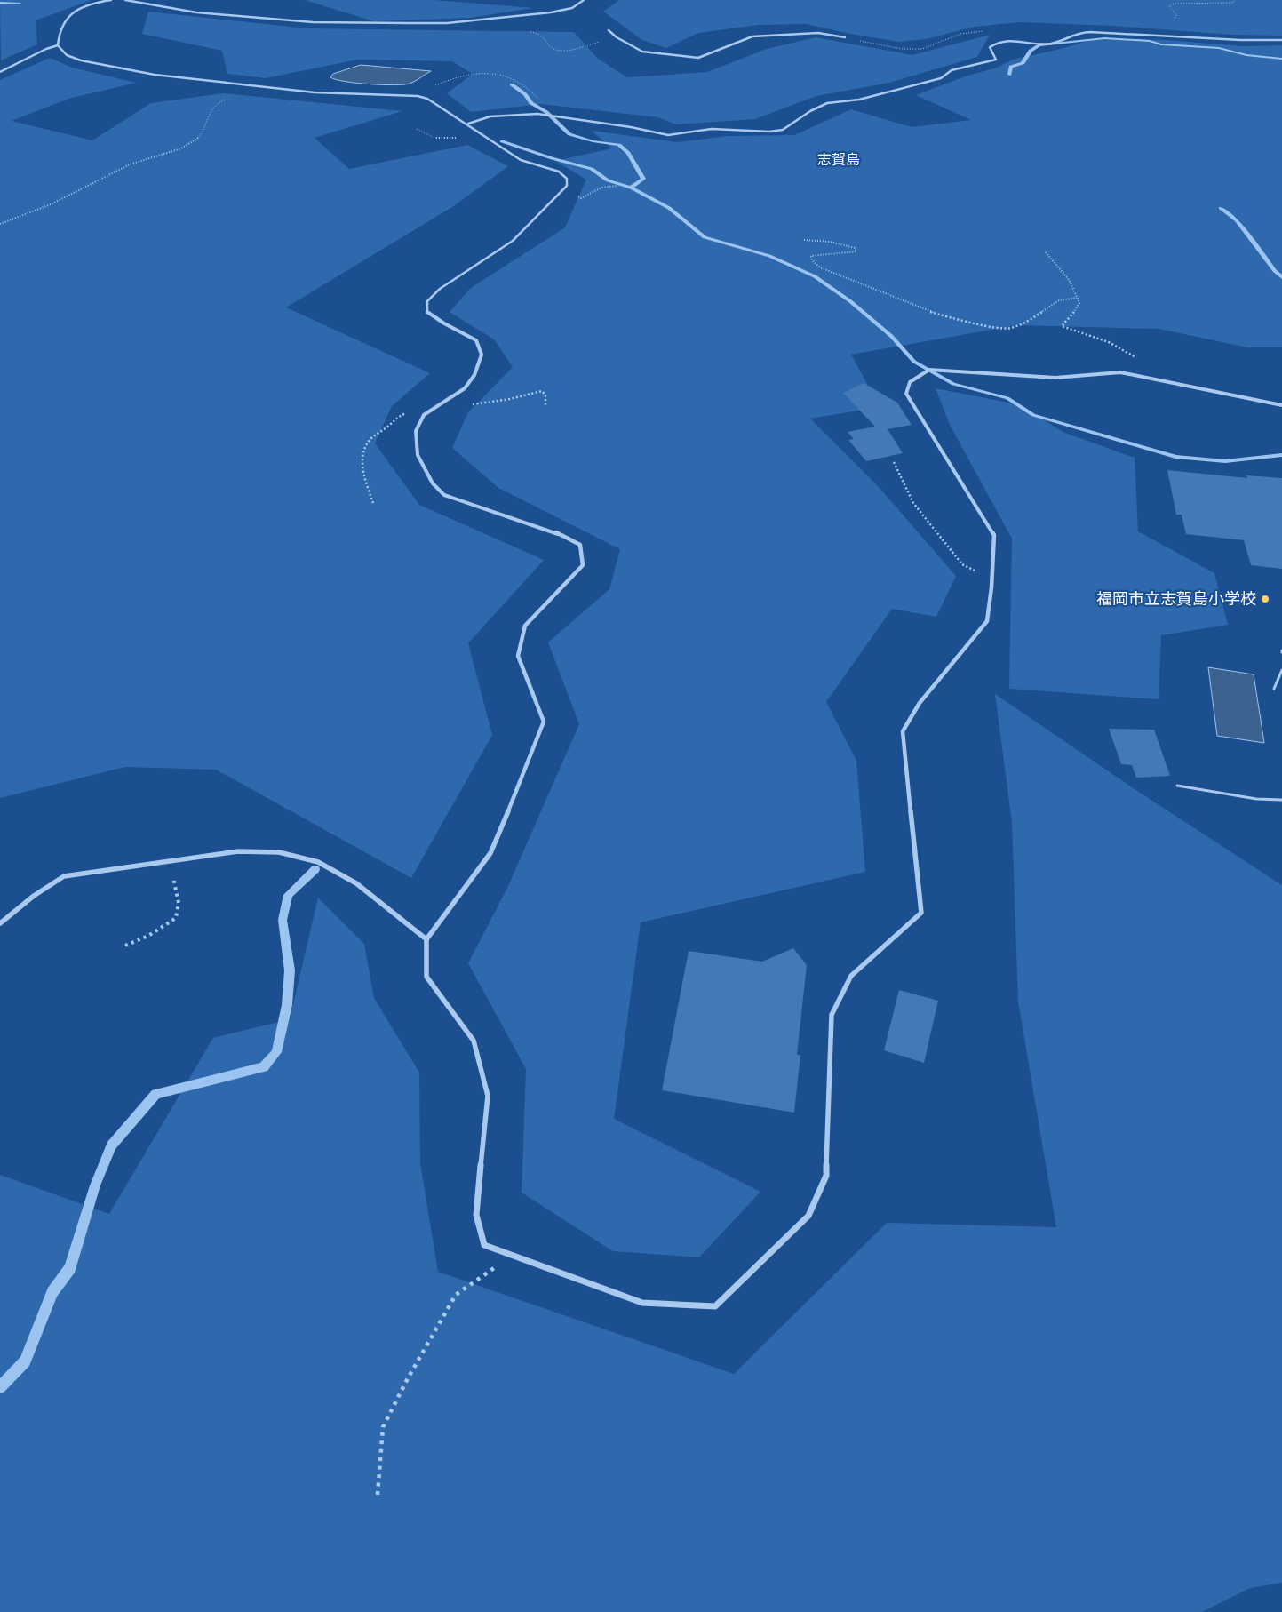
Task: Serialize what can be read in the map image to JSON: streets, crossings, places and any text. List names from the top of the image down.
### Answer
{
  "districts": ["志賀島"],
  "places": ["福岡市立志賀島小学校"]
}
